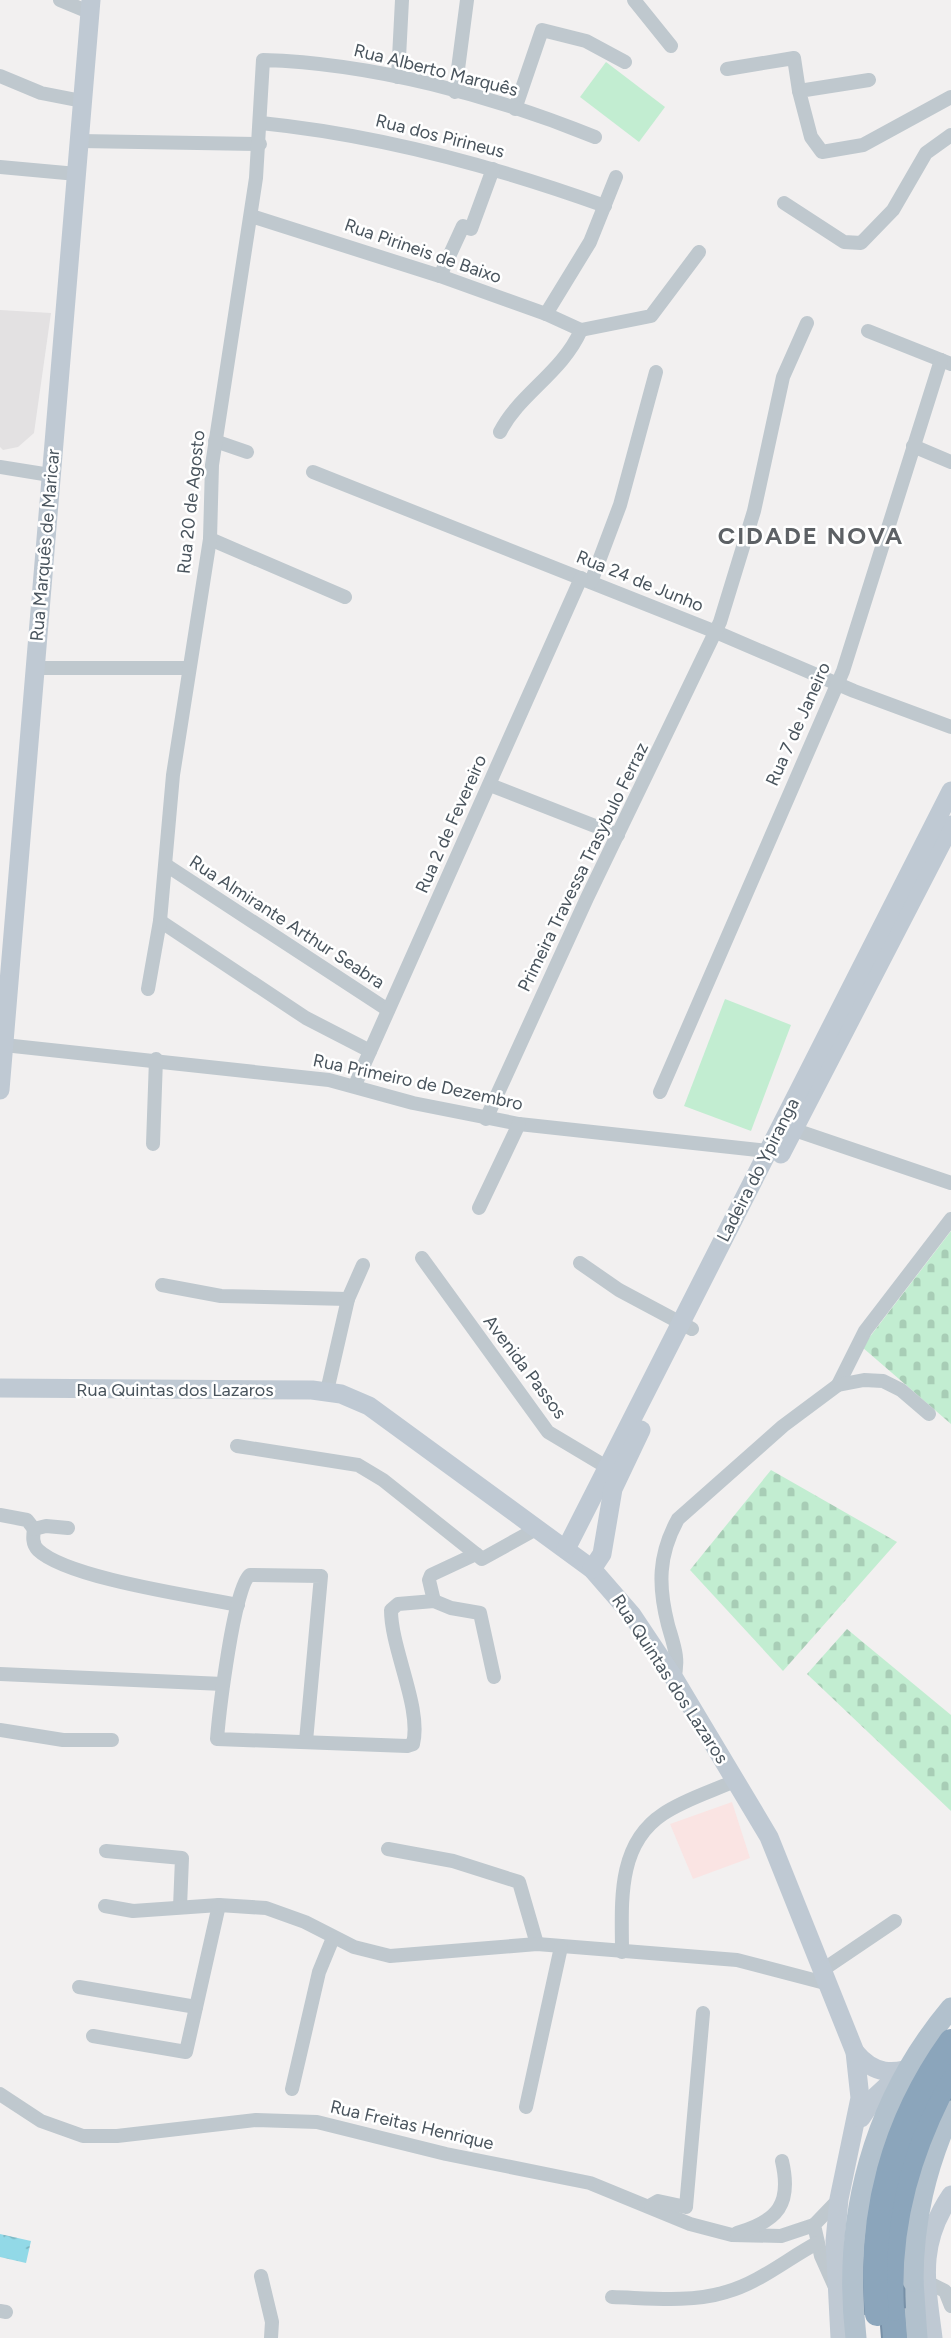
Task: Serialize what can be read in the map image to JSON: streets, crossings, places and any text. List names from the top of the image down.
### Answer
{
  "streets": {
    "main road": ["Rua Marquês de Maricar", "Ladeira do Ypiranga", "Rua Quintas dos Lazaros"],
    "street": [
      "Rua Alberto Marquês",
      "Rua dos Pirineus",
      "Rua Pirineis de Baixo",
      "Rua 20 de Agosto",
      "Rua 24 de Junho",
      "Rua 7 de Janeiro",
      "Rua 2 de Fevereiro",
      "Primeira Travessa Trasybulo Ferraz",
      "Rua Almirante Arthur Seabra",
      "Rua Primeiro de Dezembro",
      "Avenida Passos",
      "Rua Freitas Henrique"
    ]
  },
  "crossings": [
    ["Rua Alberto Marquês", "Rua 20 de Agosto"],
    ["Rua dos Pirineus", "Rua 20 de Agosto"],
    ["Rua Pirineis de Baixo", "Rua 20 de Agosto"],
    ["Rua 20 de Agosto", "Rua Almirante Arthur Seabra"],
    ["Rua Marquês de Maricar", "Rua Primeiro de Dezembro"],
    ["Rua 24 de Junho", "Rua 7 de Janeiro"],
    ["Rua 24 de Junho", "Rua 2 de Fevereiro"],
    ["Rua 24 de Junho", "Primeira Travessa Trasybulo Ferraz"],
    ["Rua 2 de Fevereiro", "Rua Almirante Arthur Seabra"],
    ["Rua 2 de Fevereiro", "Rua Primeiro de Dezembro"],
    ["Primeira Travessa Trasybulo Ferraz", "Rua Primeiro de Dezembro"],
    ["Rua Primeiro de Dezembro", "Ladeira do Ypiranga"],
    ["Ladeira do Ypiranga", "Avenida Passos"],
    ["Ladeira do Ypiranga", "Rua Quintas dos Lazaros"],
    ["Rua Quintas dos Lazaros", "Rua Freitas Henrique"]
  ],
  "districts": ["CIDADE NOVA"]
}
